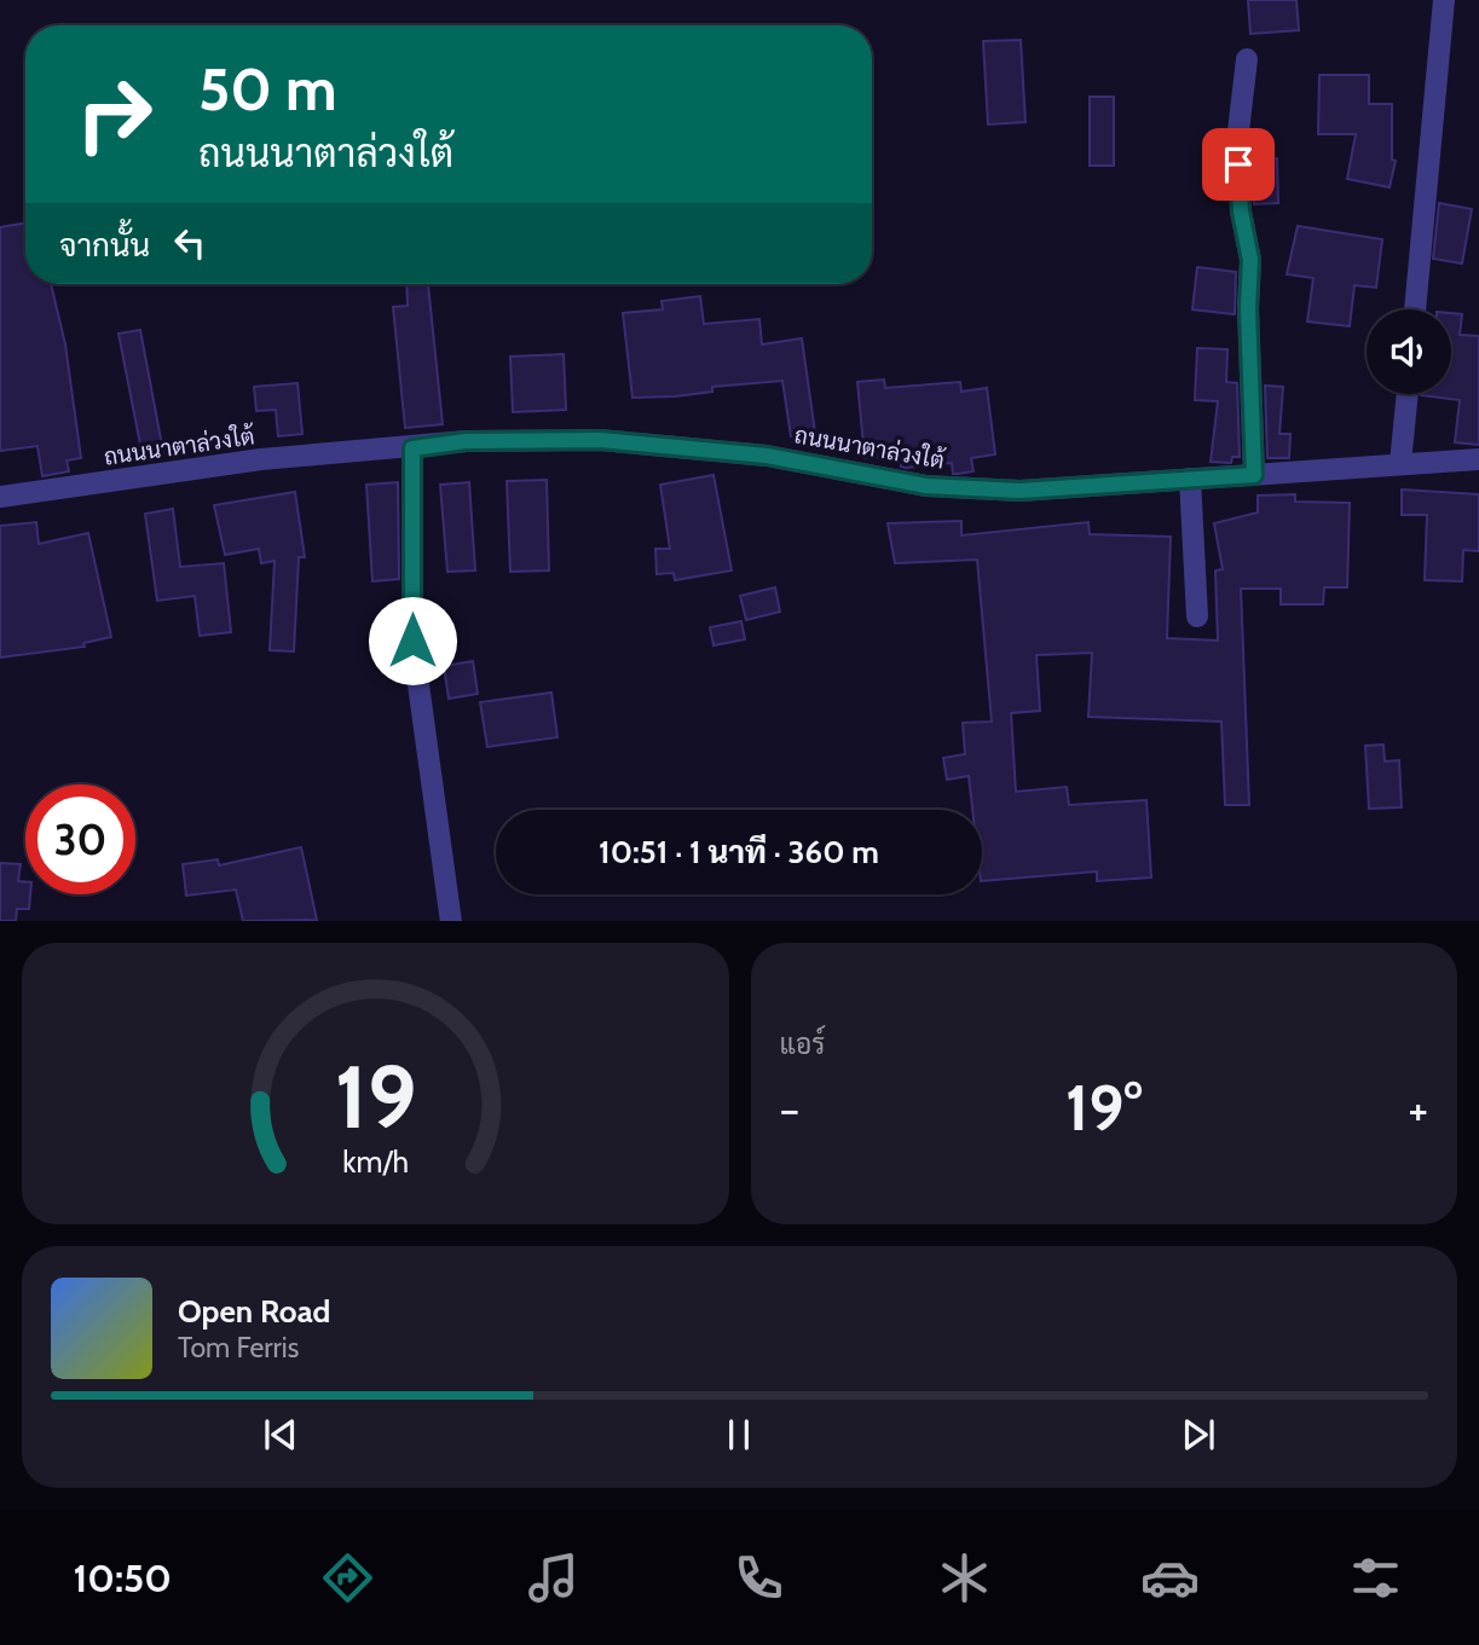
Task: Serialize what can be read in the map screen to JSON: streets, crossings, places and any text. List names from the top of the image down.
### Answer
{
  "streets": {
    "street": ["ถนนนาตาล่วงใต้"]
  },
  "page": {
    "turn": ["50 m", "ถนนนาตาล่วงใต้"],
    "then": "จากนั้น",
    "limit": "30",
    "trip": "10:51 · 1 นาที · 360 m",
    "tile": "แอร์",
    "heat": ["−", "19°", "+"],
    "song": ["Open Road", "Tom Ferris"],
    "tabs": "10:50",
    "gauge": ["19", "km/h"]
  }
}
